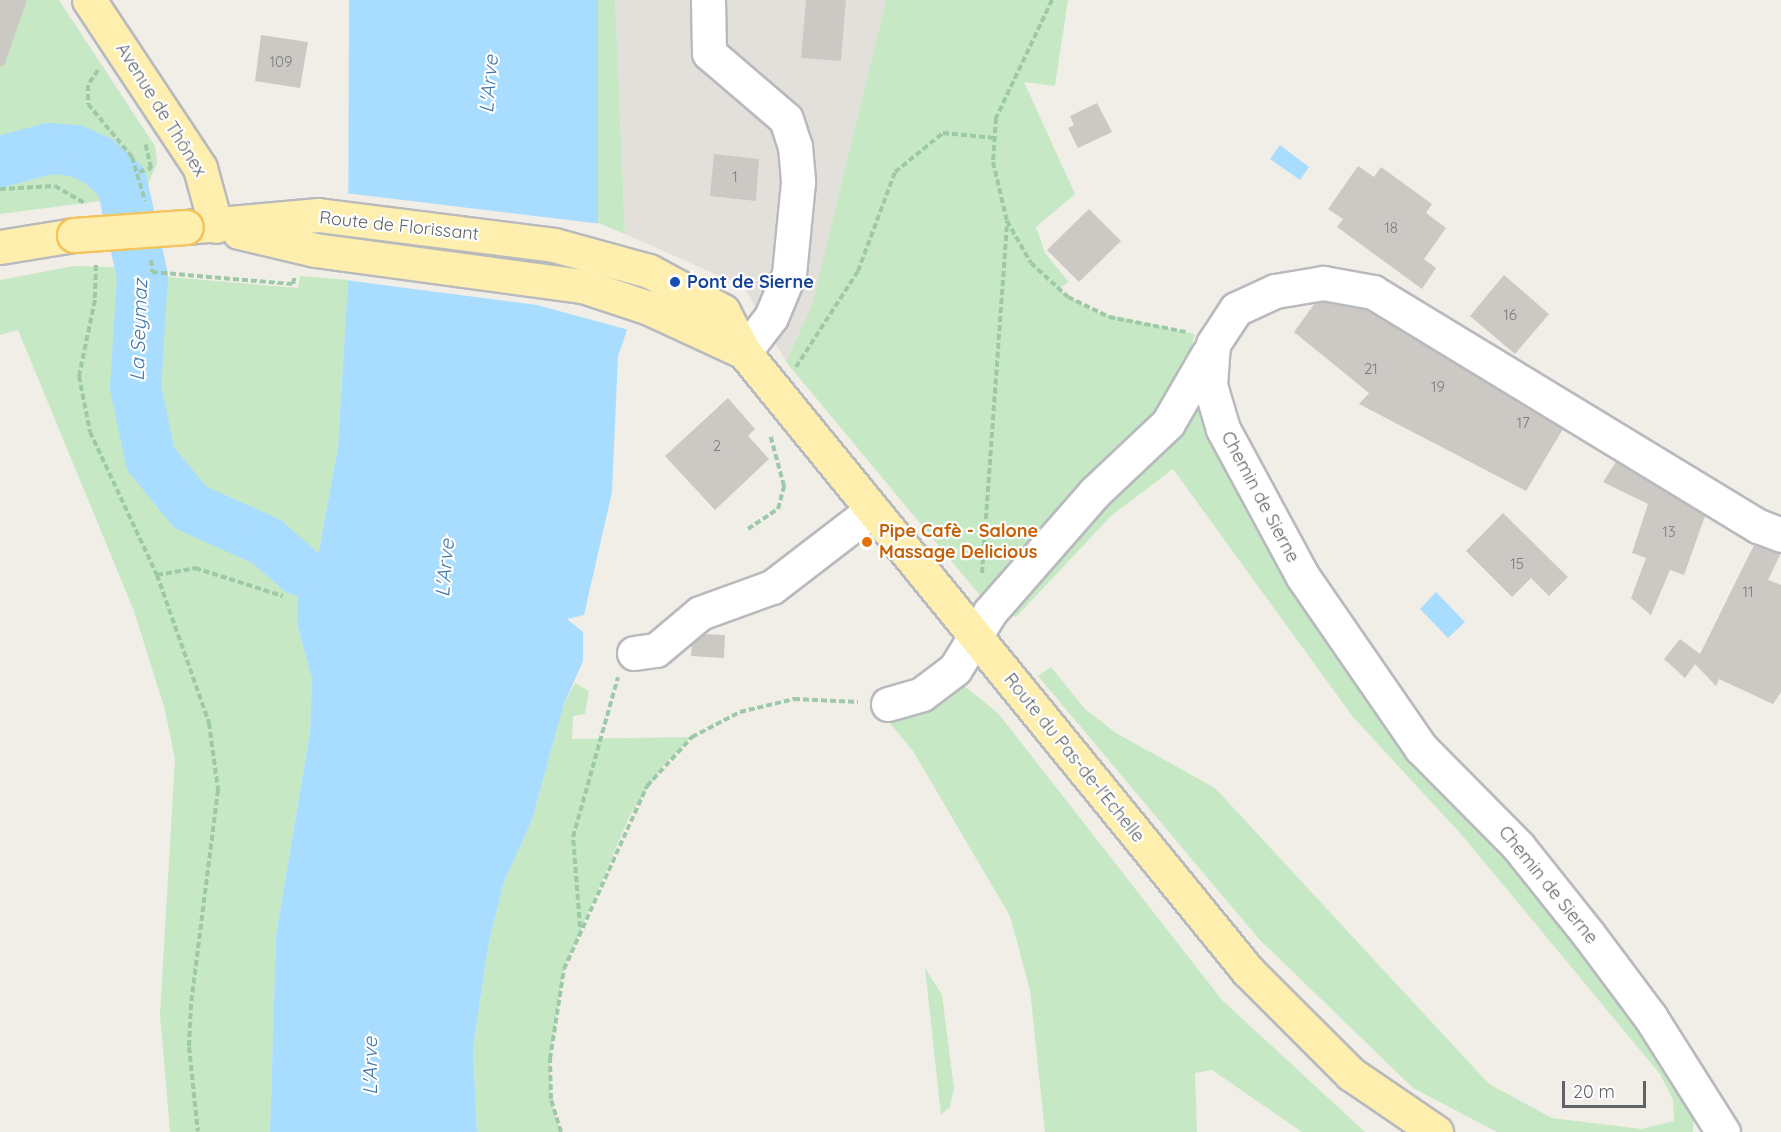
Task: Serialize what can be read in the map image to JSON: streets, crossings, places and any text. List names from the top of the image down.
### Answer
{
  "streets": {
    "main road": ["Avenue de Thônex", "Route de Florissant", "Route du Pas-de-l'Echelle"],
    "street": ["Chemin de Sierne"]
  },
  "crossings": [
    ["Avenue de Thônex", "Route de Florissant"],
    ["Route de Florissant", "Route du Pas-de-l'Echelle"]
  ],
  "water": ["L'Arve", "La Seymaz"],
  "places": ["Pont de Sierne", "Pipe Cafè - Salone Massage Delicious"],
  "house_numbers": [
    "109",
    "1",
    "18",
    "16",
    "21",
    "19",
    "17",
    "2",
    "13",
    "15",
    "11"
  ],
  "scale_bar": "20 m"
}
